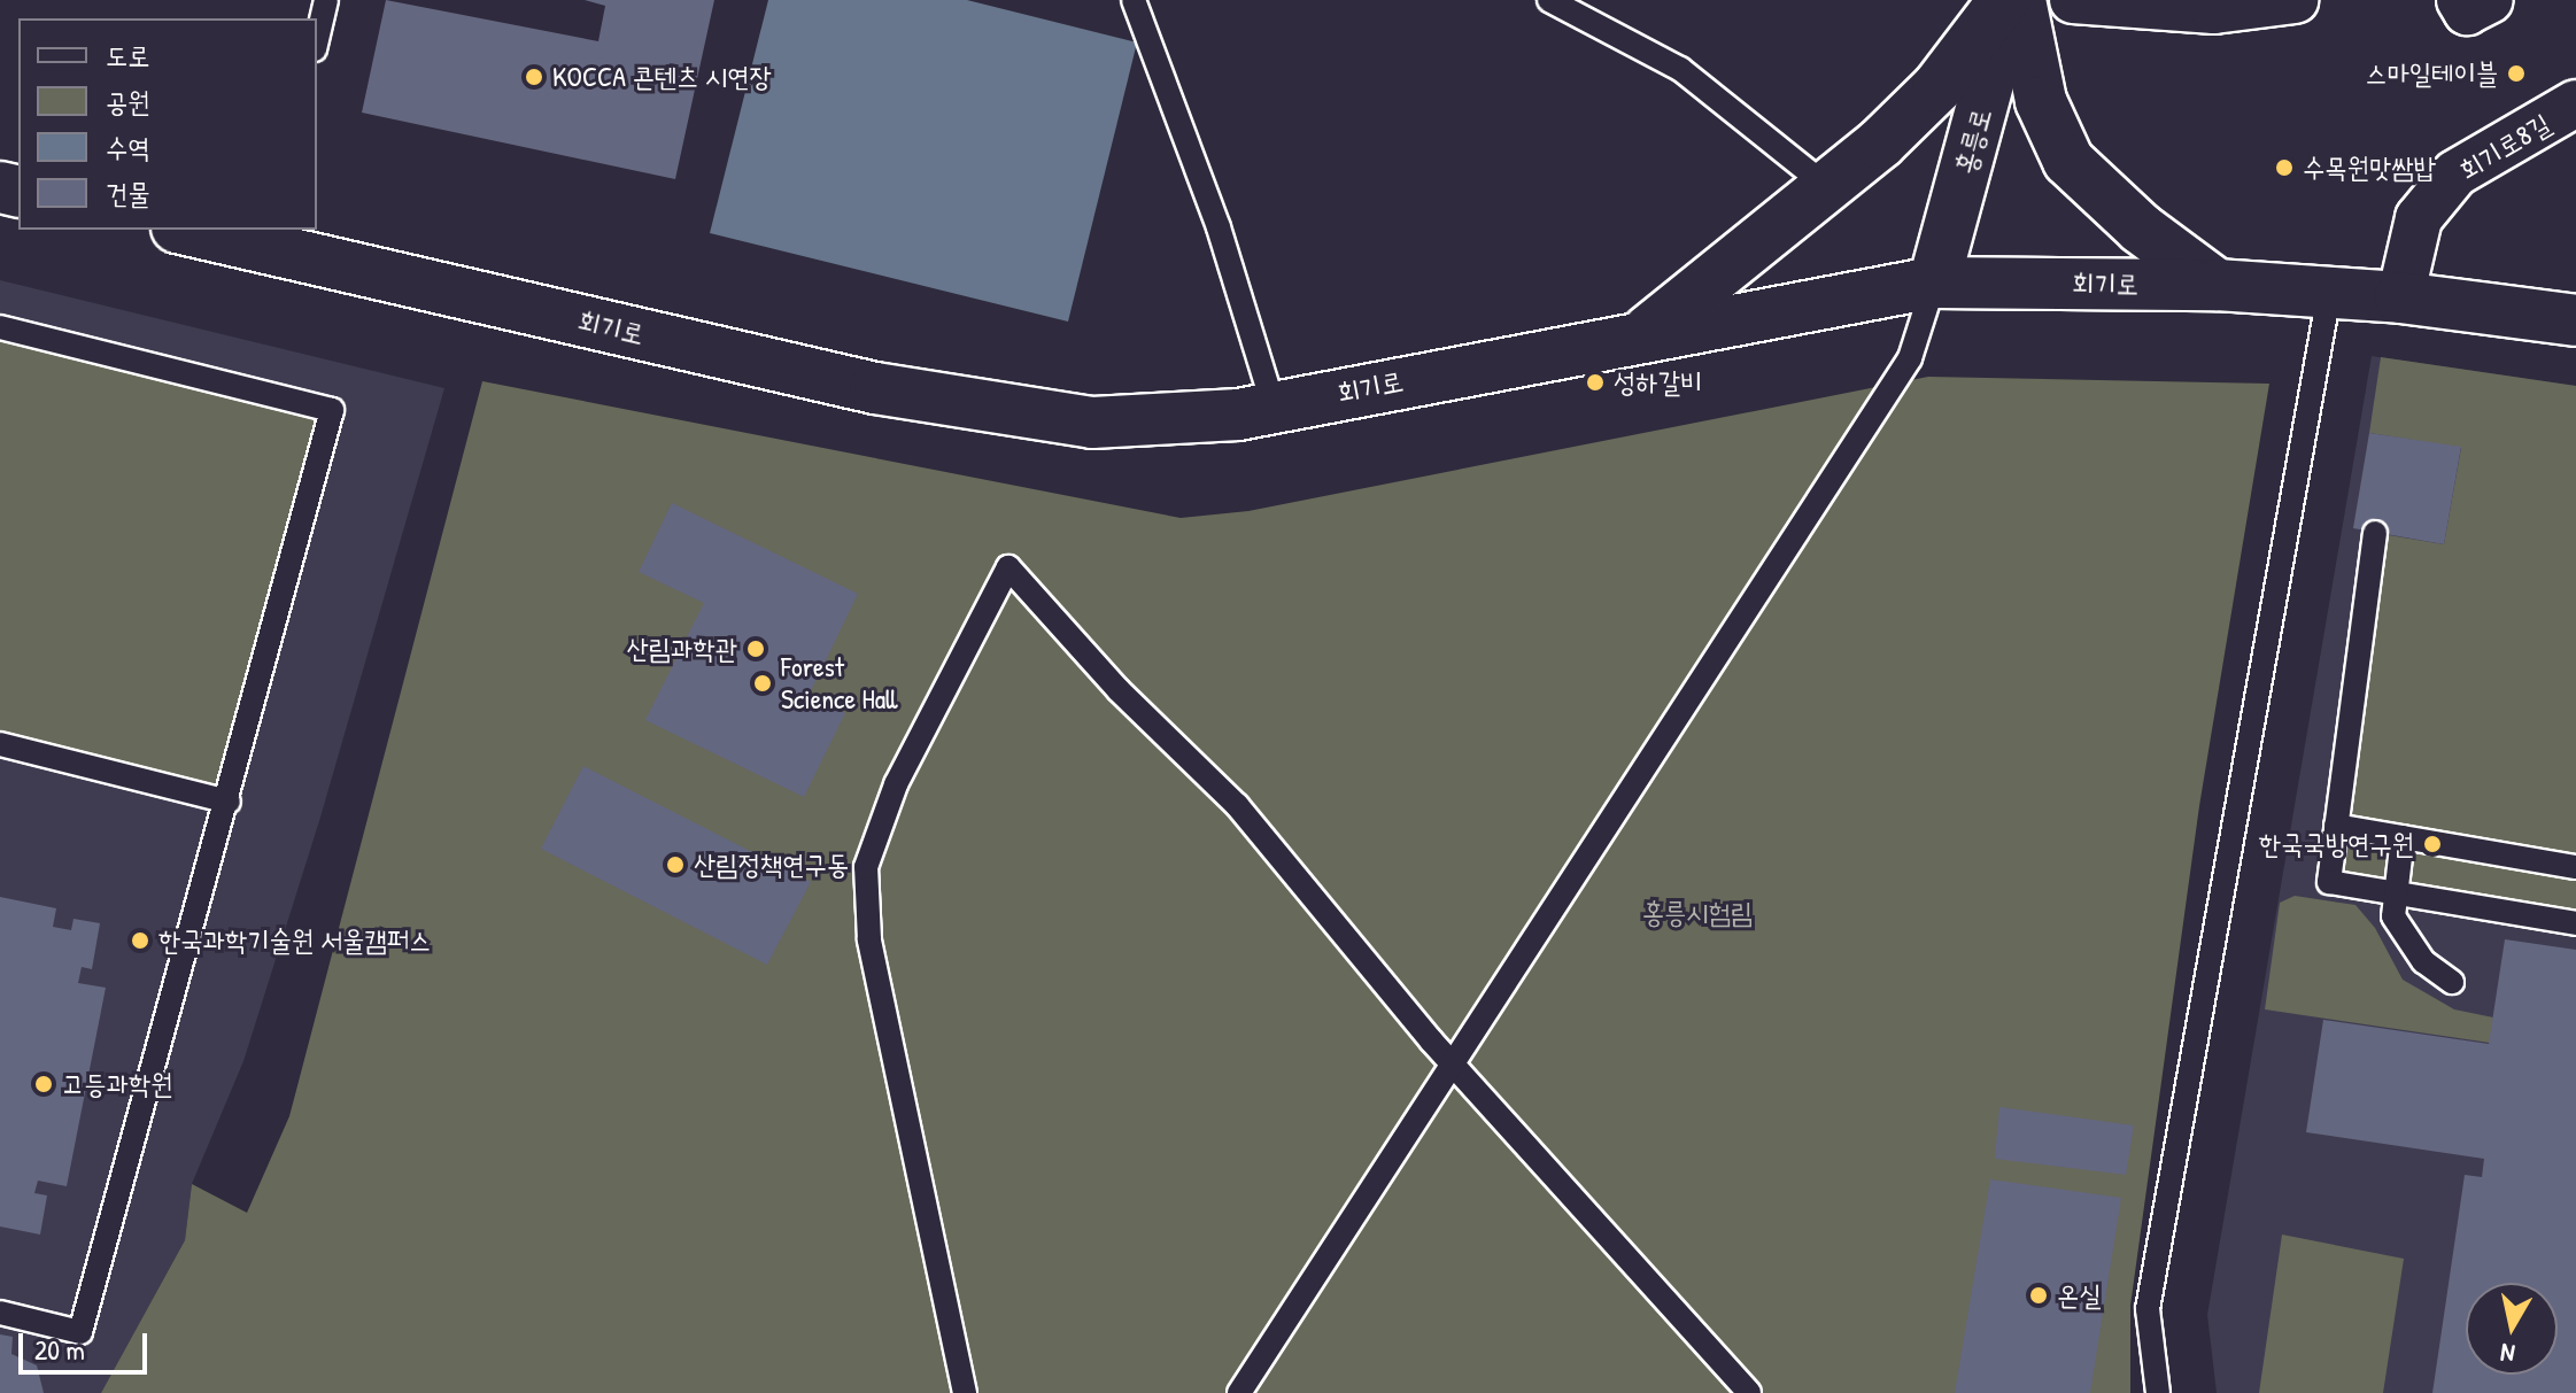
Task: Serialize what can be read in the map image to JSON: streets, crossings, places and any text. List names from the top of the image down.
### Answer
{
  "streets": {
    "main road": ["홍릉로", "회기로"],
    "street": ["회기로8길"]
  },
  "crossings": [
    ["홍릉로", "회기로"],
    ["회기로8길", "회기로"]
  ],
  "parks": ["홍릉시험림"],
  "places": [
    "스마일테이블",
    "KOCCA 콘텐츠 시연장",
    "수목원맛쌈밥",
    "성하갈비",
    "산림과학관",
    "Forest Science Hall",
    "한국국방연구원",
    "산림정책연구동",
    "한국과학기술원 서울캠퍼스",
    "고등과학원",
    "온실"
  ],
  "legend": [
    "도로",
    "공원",
    "수역",
    "건물"
  ],
  "scale_bar": "20 m",
  "north": "bottom"
}
